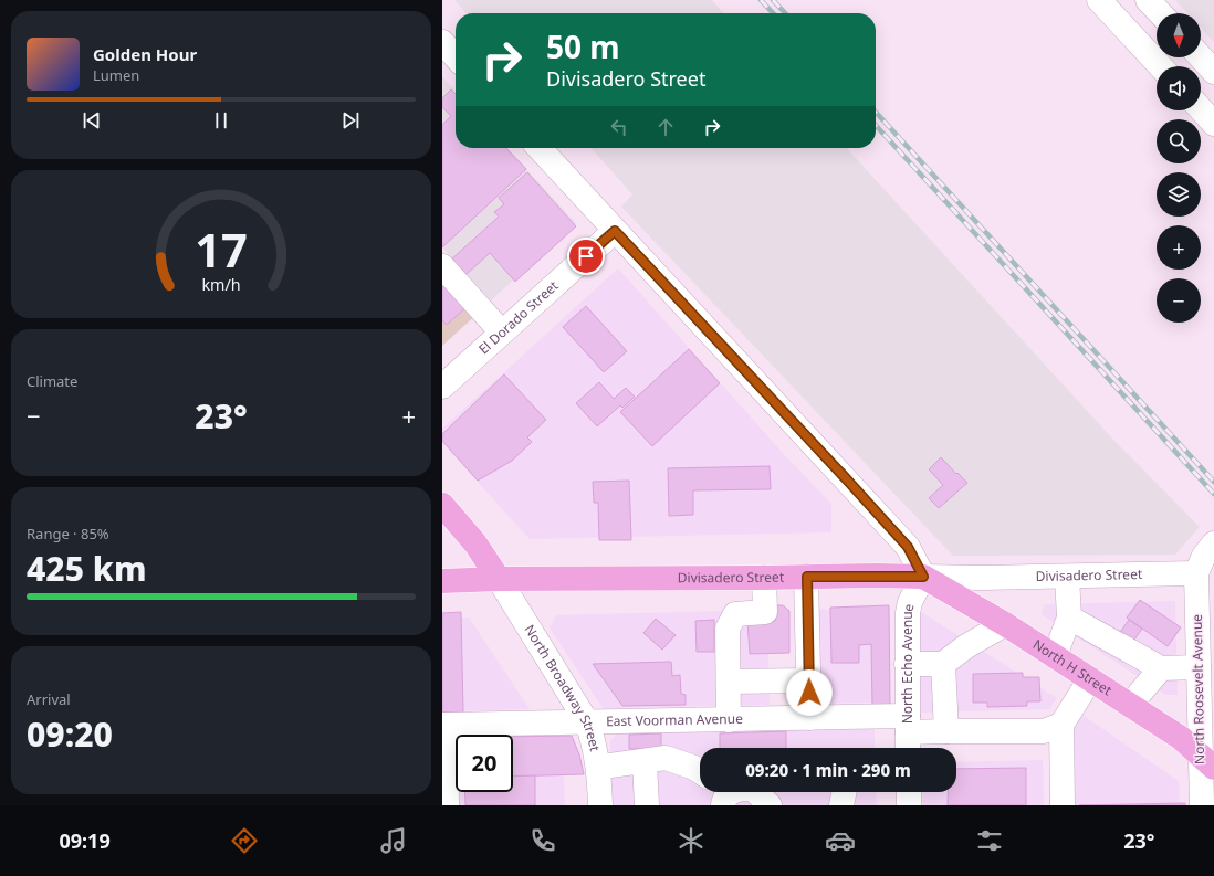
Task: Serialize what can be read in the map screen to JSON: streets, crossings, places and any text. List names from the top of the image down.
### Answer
{
  "streets": {
    "main road": ["Divisadero Street", "North H Street"],
    "street": [
      "El Dorado Street",
      "North Echo Avenue",
      "North Broadway Street",
      "North Roosevelt Avenue",
      "East Voorman Avenue"
    ]
  },
  "crossings": [
    ["Divisadero Street", "North Echo Avenue"],
    ["Divisadero Street", "North H Street"],
    ["Divisadero Street", "North Broadway Street"],
    ["Divisadero Street", "North Roosevelt Avenue"],
    ["North Echo Avenue", "North H Street"],
    ["North Echo Avenue", "East Voorman Avenue"],
    ["North H Street", "North Roosevelt Avenue"],
    ["North Broadway Street", "East Voorman Avenue"]
  ],
  "north": "bottom",
  "page": {
    "map_buttons": ["+", "−"],
    "turn": ["50 m", "Divisadero Street"],
    "song": ["Golden Hour", "Lumen"],
    "tile": [
      "Climate",
      ["Range · 85%", "425 km"],
      ["Arrival", "09:20"]
    ],
    "heat": ["−", "23°", "+"],
    "limit": "20",
    "trip": "09:20 · 1 min · 290 m",
    "tabs": ["09:19", "23°"],
    "gauge": ["17", "km/h"]
  }
}
